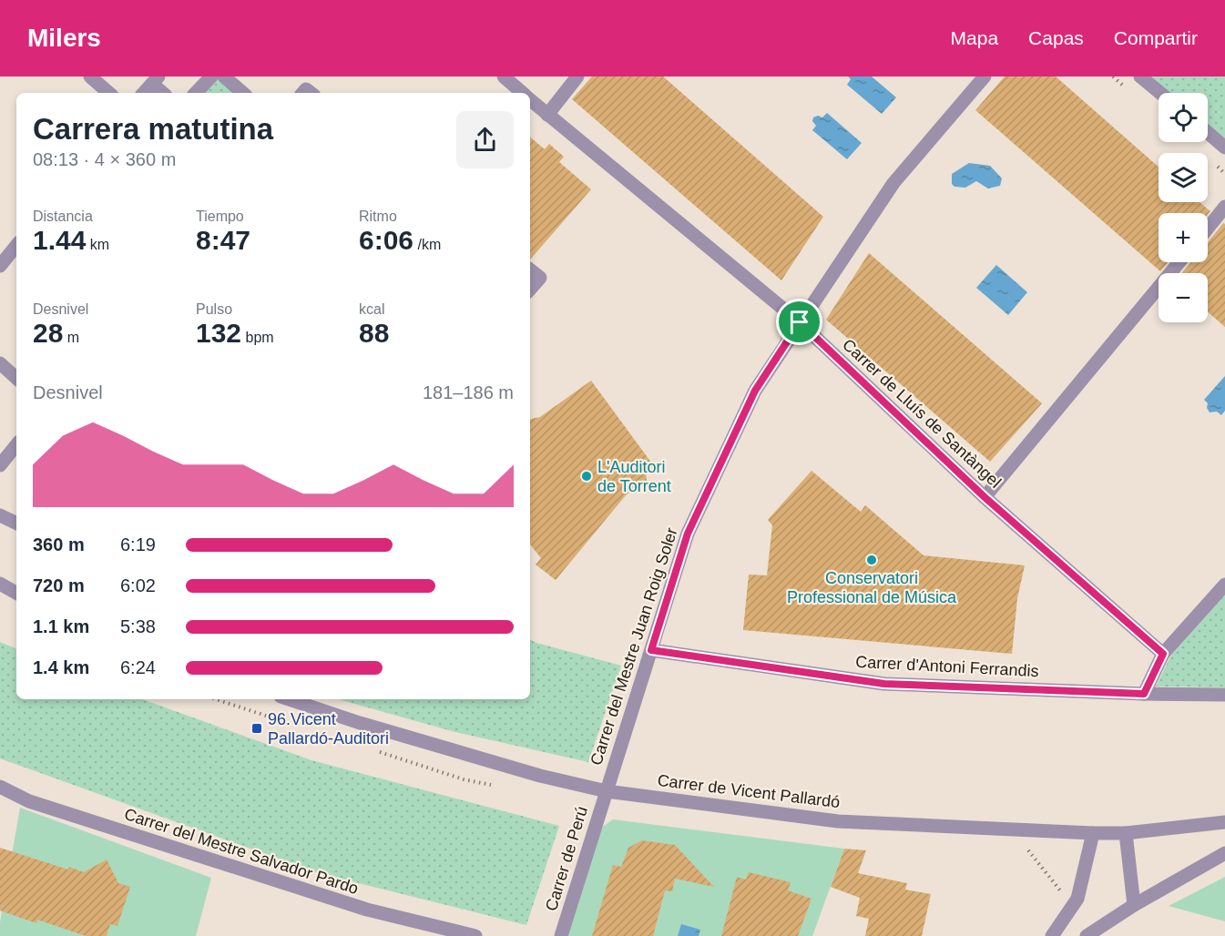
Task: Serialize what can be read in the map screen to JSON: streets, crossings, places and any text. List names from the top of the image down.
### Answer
{
  "streets": {
    "street": [
      "Carrer de Lluís de Santàngel",
      "Carrer del Mestre Juan Roig Soler",
      "Carrer d'Antoni Ferrandis",
      "Carrer de Vicent Pallardó",
      "Carrer del Mestre Salvador Pardo",
      "Carrer de Perú"
    ]
  },
  "crossings": [
    ["Carrer de Lluís de Santàngel", "Carrer del Mestre Juan Roig Soler"],
    ["Carrer del Mestre Juan Roig Soler", "Carrer d'Antoni Ferrandis"],
    ["Carrer del Mestre Juan Roig Soler", "Carrer de Vicent Pallardó"],
    ["Carrer del Mestre Juan Roig Soler", "Carrer de Perú"],
    ["Carrer de Vicent Pallardó", "Carrer de Perú"]
  ],
  "places": {
    "other": ["L'Auditori de Torrent", "Conservatori Professional de Música"],
    "transit": ["96.Vicent Pallardó-Auditori"]
  },
  "page": {
    "header": "Milers",
    "nav": ["Mapa", "Capas", "Compartir"],
    "map_buttons": ["+", "−"],
    "heading": ["Carrera matutina", "08:13 · 4 × 360 m"],
    "stats": [
      ["Distancia", "1.44 km"],
      ["Tiempo", "8:47"],
      ["Ritmo", "6:06 /km"],
      ["Desnivel", "28 m"],
      ["Pulso", "132 bpm"],
      ["kcal", "88"]
    ],
    "chart": ["Desnivel", "181–186 m"],
    "list": [
      {
        "name": "360 m",
        "note": "6:19"
      },
      {
        "name": "720 m",
        "note": "6:02"
      },
      {
        "name": "1.1 km",
        "note": "5:38"
      },
      {
        "name": "1.4 km",
        "note": "6:24"
      }
    ]
  }
}
